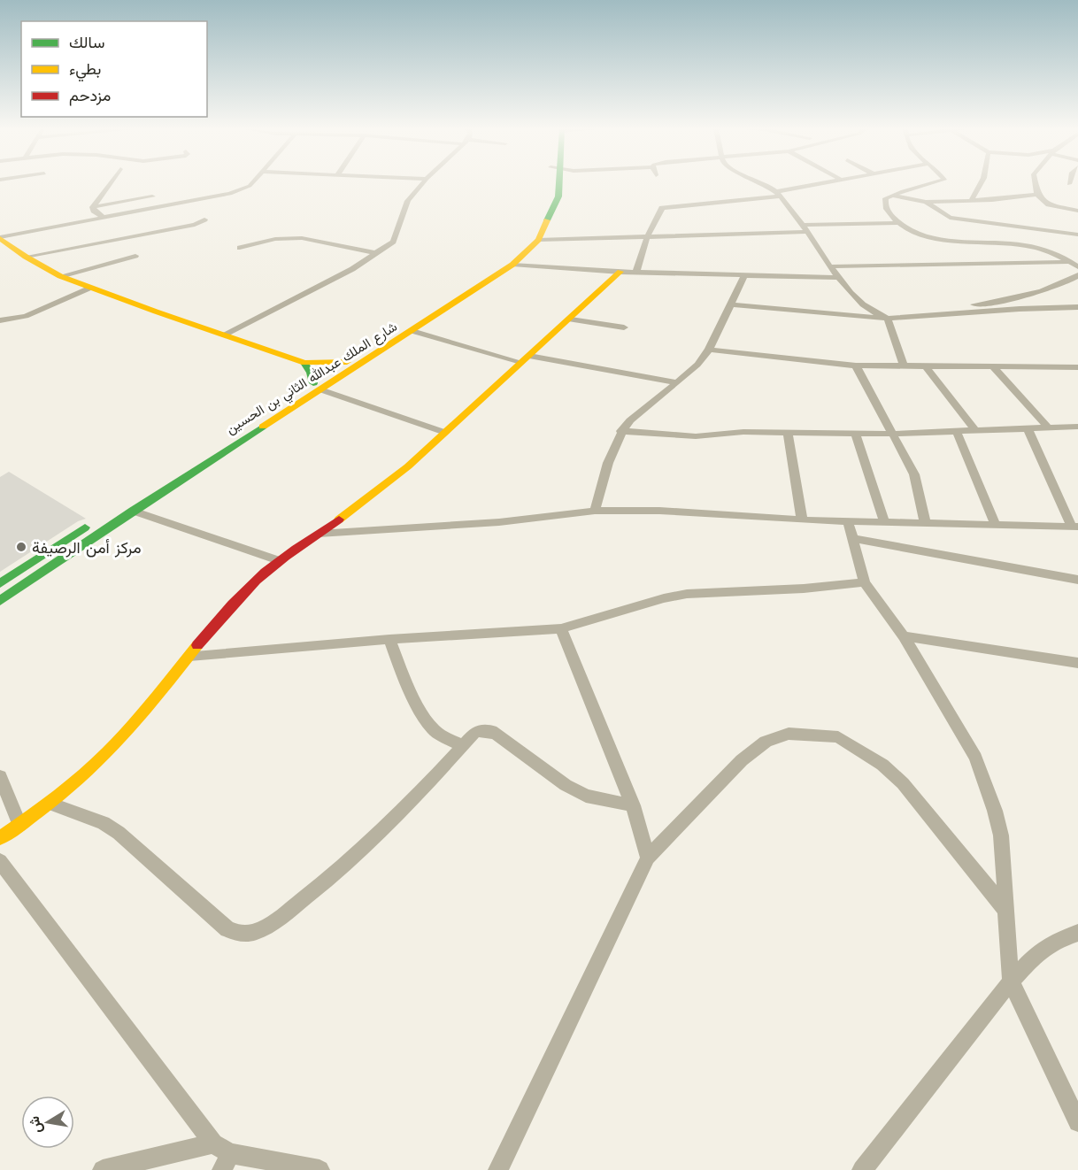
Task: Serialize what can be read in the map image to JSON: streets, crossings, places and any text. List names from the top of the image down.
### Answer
{
  "streets": {
    "main road": ["شارع الملك عبدالله الثاني بن الحسين"]
  },
  "places": ["مركز أمن الرصيفة"],
  "legend": ["سالك", "بطيء", "مزدحم"],
  "north": "left"
}
